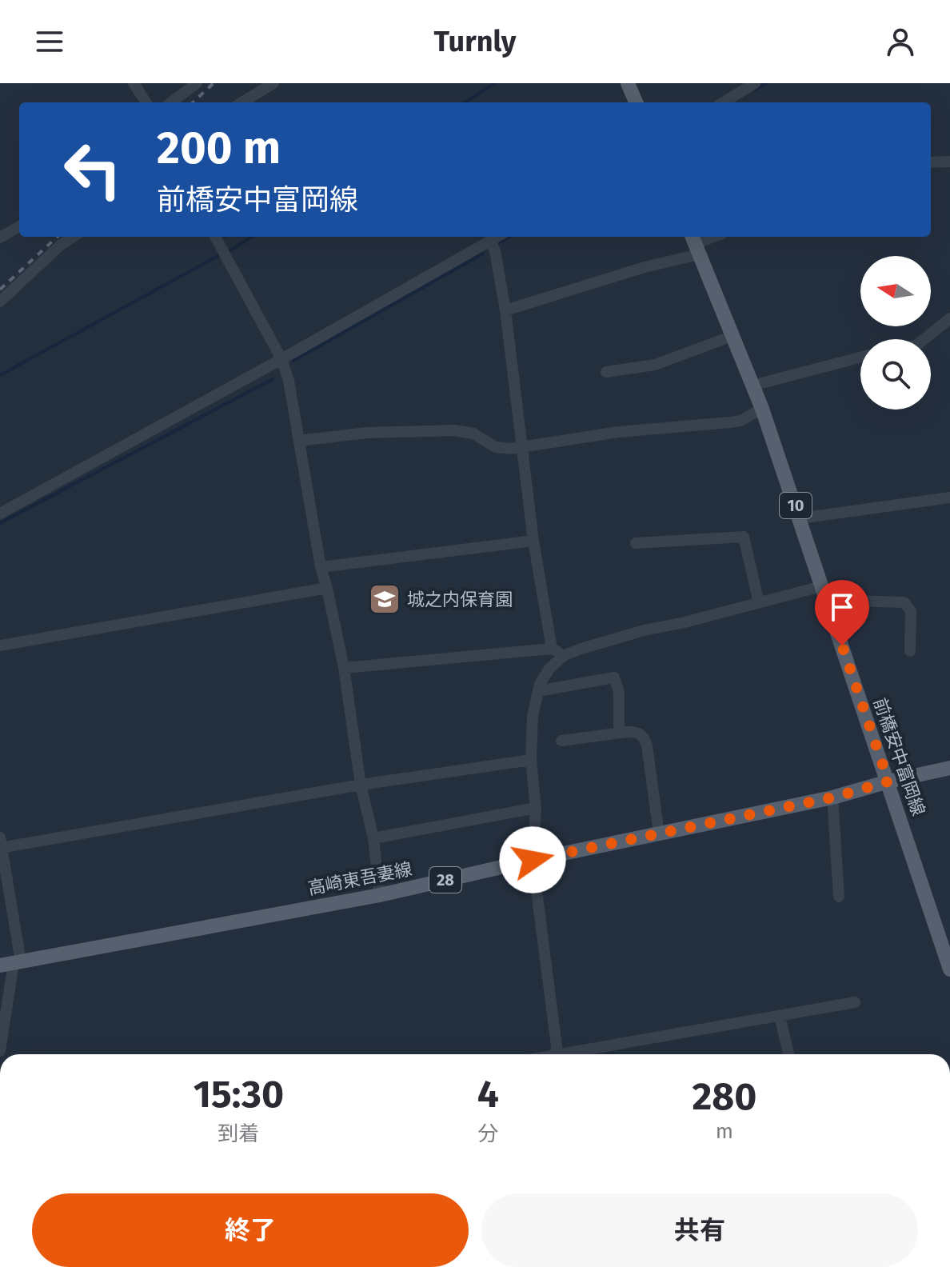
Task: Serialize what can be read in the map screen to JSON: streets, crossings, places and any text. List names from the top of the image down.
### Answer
{
  "streets": {
    "main road": [
      "10",
      "前橋安中富岡線",
      "高崎東吾妻線",
      "28"
    ]
  },
  "crossings": [
    ["前橋安中富岡線", "高崎東吾妻線"]
  ],
  "places": {
    "school or university": ["城之内保育園"]
  },
  "north": "left",
  "page": {
    "header": "Turnly",
    "turn": ["200 m", "前橋安中富岡線"],
    "eta": [
      "15:30",
      "到着",
      "4",
      "分",
      "280",
      "m"
    ],
    "buttons": ["終了", "共有"]
  }
}
